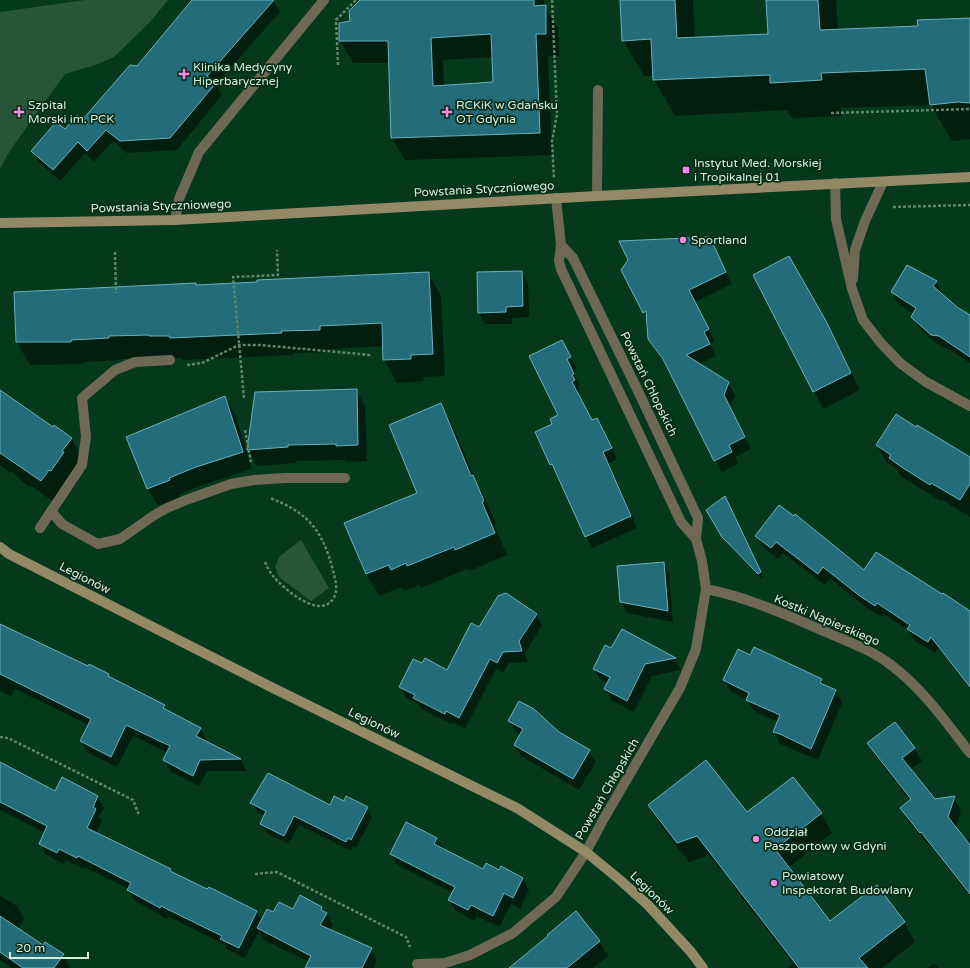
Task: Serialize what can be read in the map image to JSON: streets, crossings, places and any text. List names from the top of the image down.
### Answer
{
  "streets": {
    "street": [
      "Powstania Styczniowego",
      "Powstań Chłopskich",
      "Legionów",
      "Kostki Napierskiego"
    ]
  },
  "crossings": [
    ["Powstania Styczniowego", "Powstań Chłopskich"],
    ["Powstań Chłopskich", "Legionów"],
    ["Powstań Chłopskich", "Kostki Napierskiego"]
  ],
  "places": {
    "health": ["Klinika Medycyny Hiperbarycznej", "Szpital Morski im. PCK", "RCKiK w Gdańsku OT Gdynia"],
    "transit": ["Instytut Med. Morskiej i Tropikalnej 01"],
    "other": ["Sportland", "Oddział Paszportowy w Gdyni", "Powiatowy Inspektorat Budowlany"]
  },
  "scale_bar": "20 m"
}
